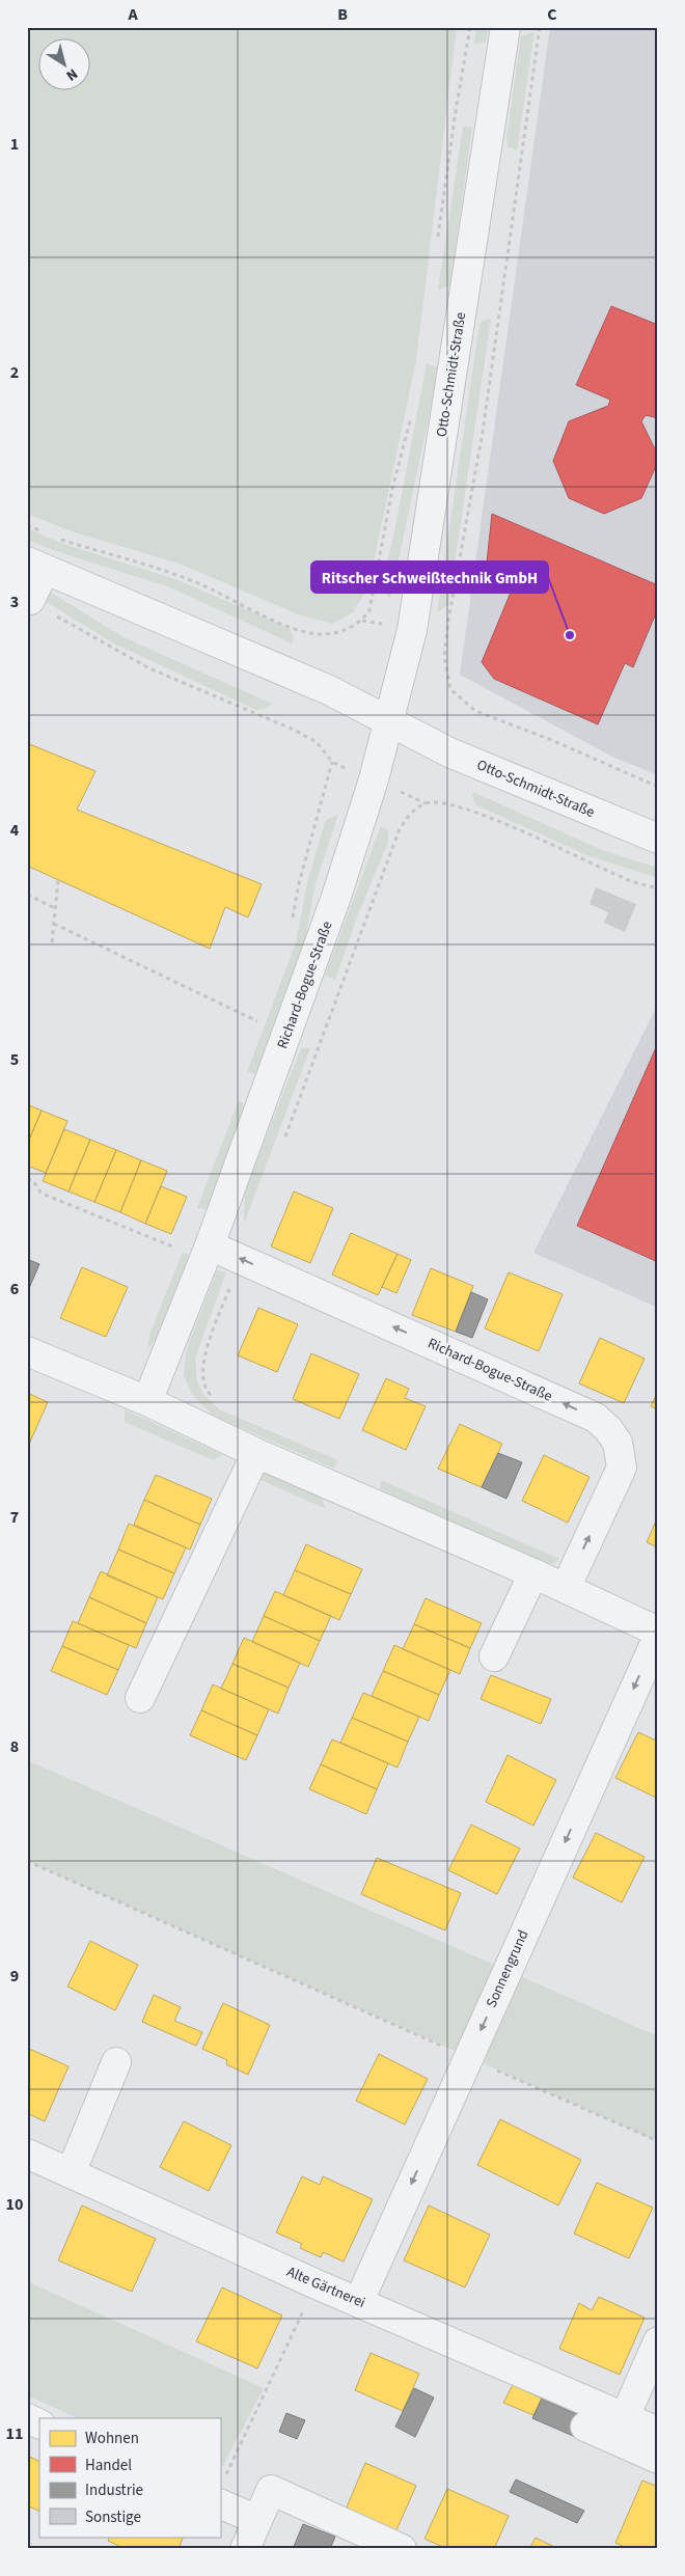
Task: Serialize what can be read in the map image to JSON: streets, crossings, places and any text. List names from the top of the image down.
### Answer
{
  "streets": {
    "street": [
      "Otto-Schmidt-Straße",
      "Richard-Bogue-Straße",
      "Sonnengrund",
      "Alte Gärtnerei"
    ]
  },
  "crossings": [
    ["Otto-Schmidt-Straße", "Richard-Bogue-Straße"],
    ["Sonnengrund", "Alte Gärtnerei"]
  ],
  "one_way": ["Sonnengrund"],
  "places": ["Ritscher Schweißtechnik GmbH"],
  "legend": [
    "Wohnen",
    "Handel",
    "Industrie",
    "Sonstige"
  ],
  "north": "bottom right",
  "grid": {
    "columns": ["A", "B", "C"],
    "rows": [
      "1",
      "2",
      "3",
      "4",
      "5",
      "6",
      "7",
      "8",
      "9",
      "10",
      "11"
    ]
  }
}
